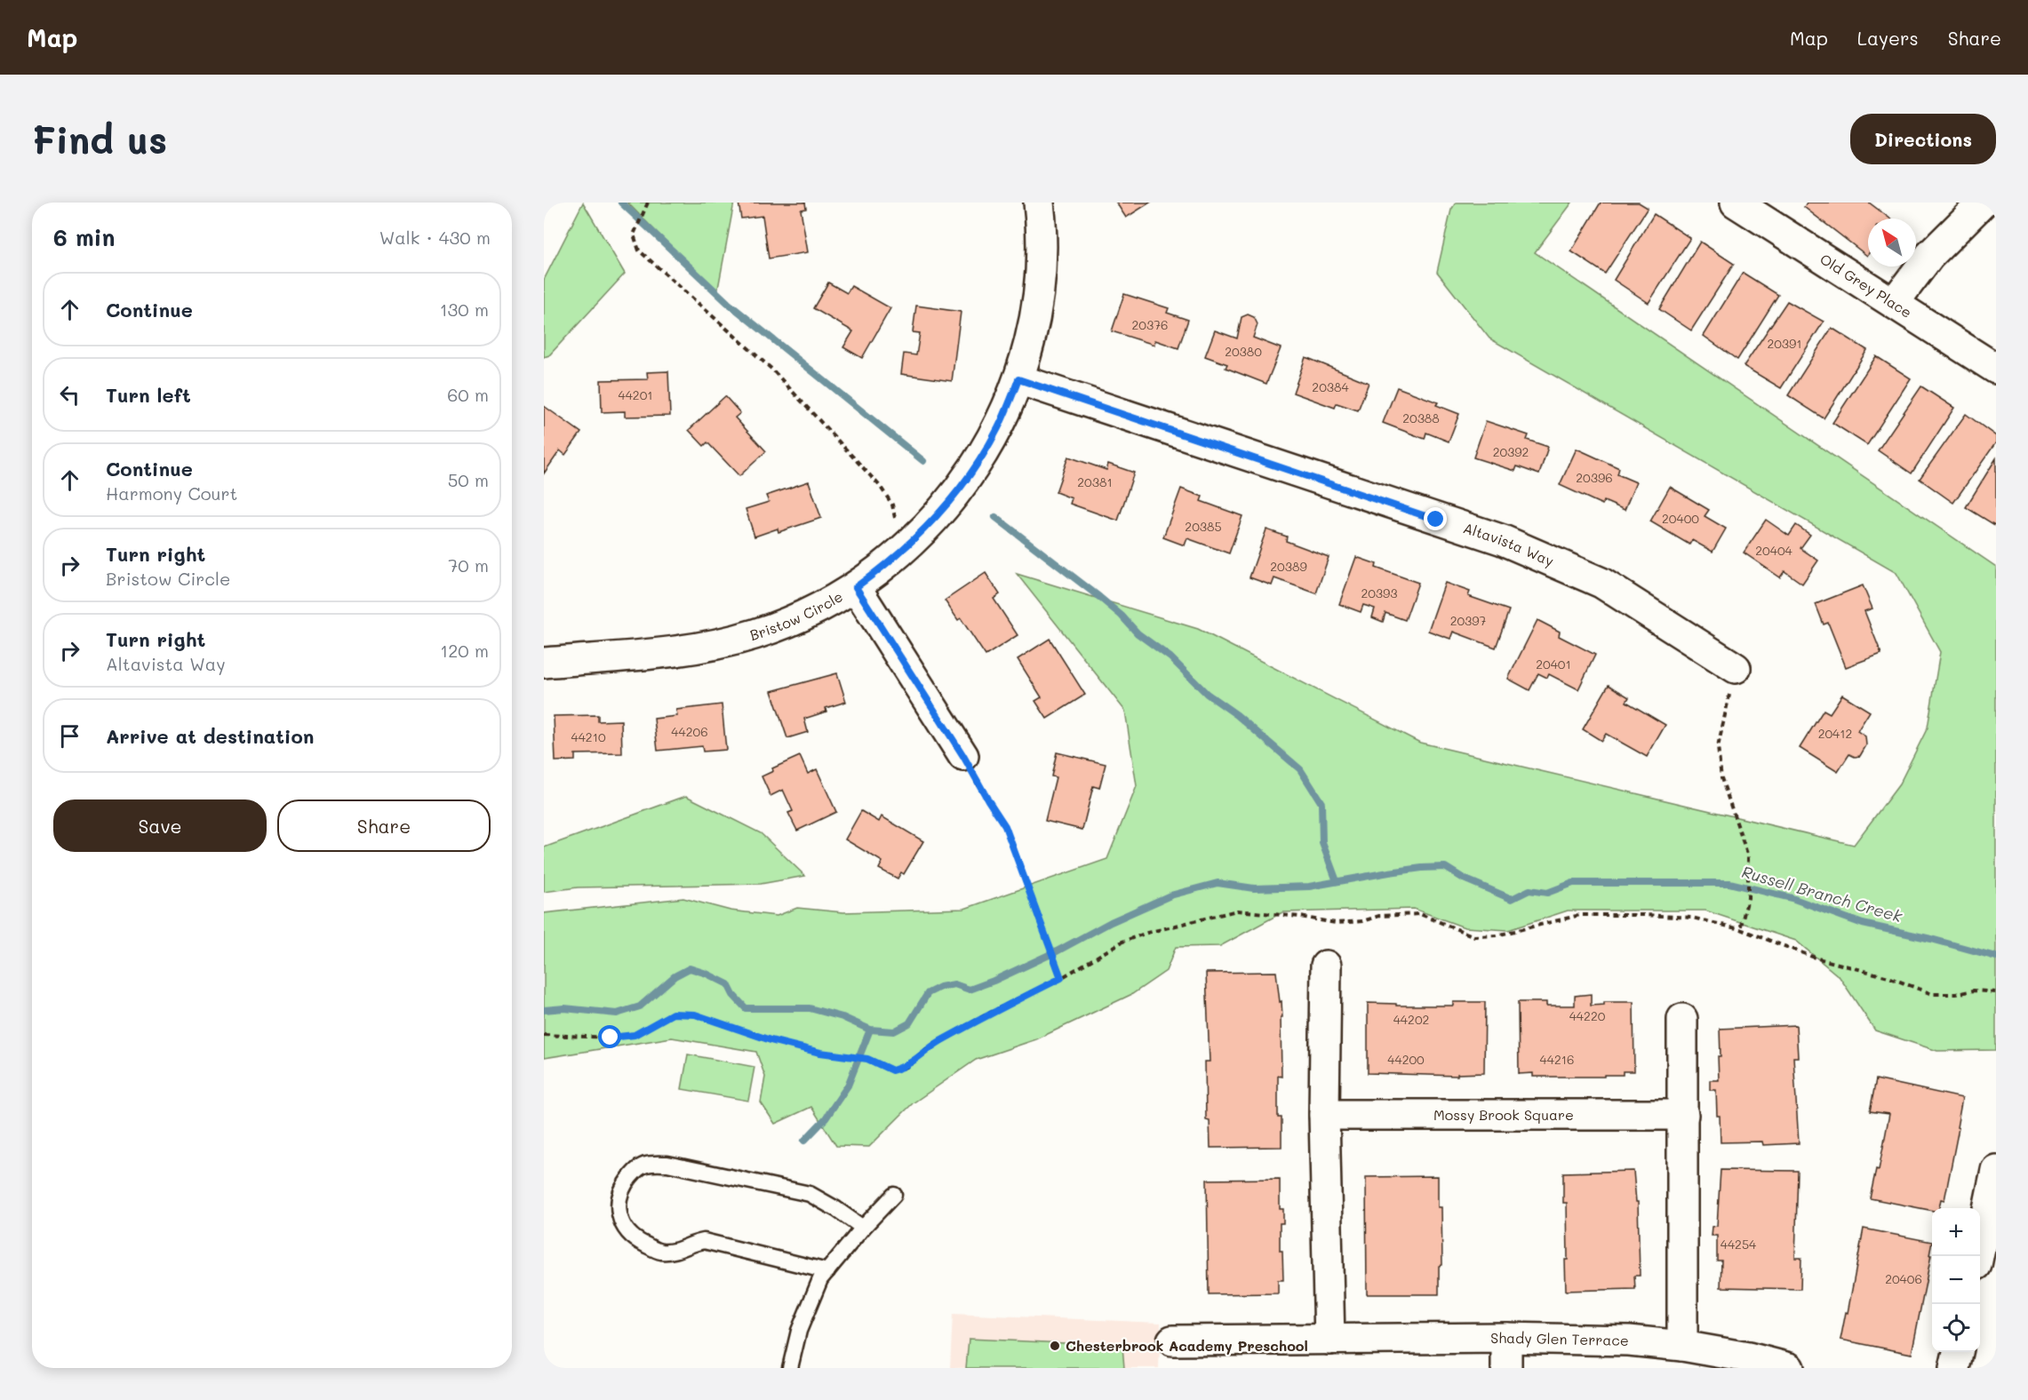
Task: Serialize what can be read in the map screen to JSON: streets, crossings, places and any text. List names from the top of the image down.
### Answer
{
  "streets": {
    "street": [
      "Old Grey Place",
      "Altavista Way",
      "Bristow Circle",
      "Mossy Brook Square",
      "Shady Glen Terrace"
    ]
  },
  "crossings": [
    ["Altavista Way", "Bristow Circle"]
  ],
  "water": ["Russell Branch Creek"],
  "places": ["Chesterbrook Academy Preschool"],
  "house_numbers": [
    "20376",
    "20391",
    "20380",
    "20384",
    "44201",
    "20388",
    "20392",
    "20396",
    "20381",
    "20400",
    "20385",
    "20404",
    "20389",
    "20393",
    "20397",
    "20401",
    "44206",
    "20412",
    "44210",
    "44220",
    "44202",
    "44200",
    "44216",
    "44254",
    "20406"
  ],
  "north": "top left",
  "page": {
    "header": "Map",
    "nav": ["Map", "Layers", "Share"],
    "buttons": [
      "Directions",
      ["Save", "Share"]
    ],
    "title": "Find us",
    "heading": ["6 min", "Walk · 430 m"],
    "list": [
      ["Continue", "130 m"],
      ["Turn left", "60 m"],
      ["Continue", "Harmony Court", "50 m"],
      ["Turn right", "Bristow Circle", "70 m"],
      ["Turn right", "Altavista Way", "120 m"],
      "Arrive at destination"
    ],
    "map_buttons": ["+", "−"]
  }
}
